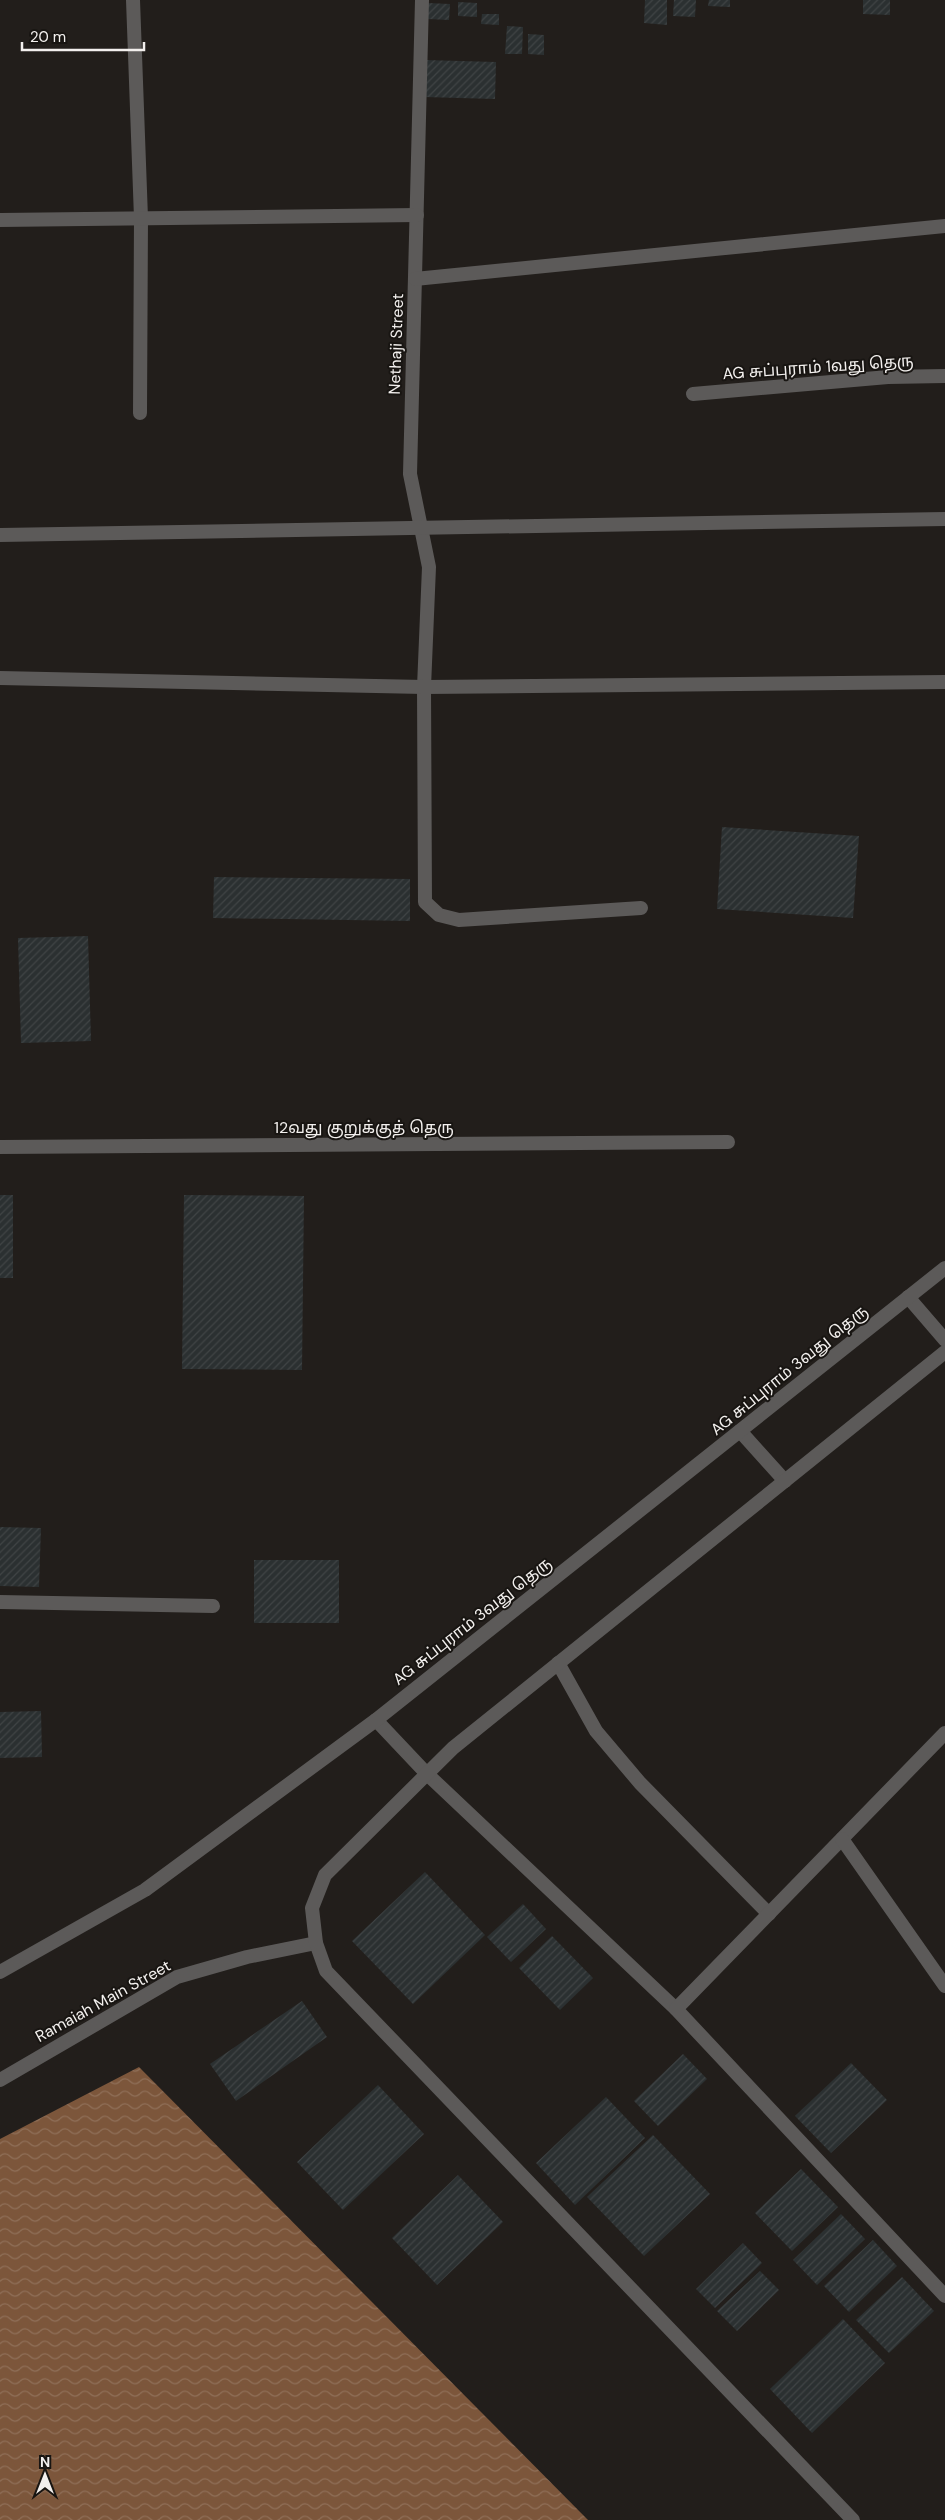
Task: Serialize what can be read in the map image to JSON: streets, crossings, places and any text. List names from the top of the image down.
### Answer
{
  "streets": {
    "street": [
      "Nethaji Street",
      "AG சுப்புராம் 1வது தெரு",
      "12வது குறுக்குத் தெரு",
      "AG சுப்புராம் 3வது தெரு",
      "Ramaiah Main Street"
    ]
  },
  "scale_bar": "20 m",
  "north": "top"
}
